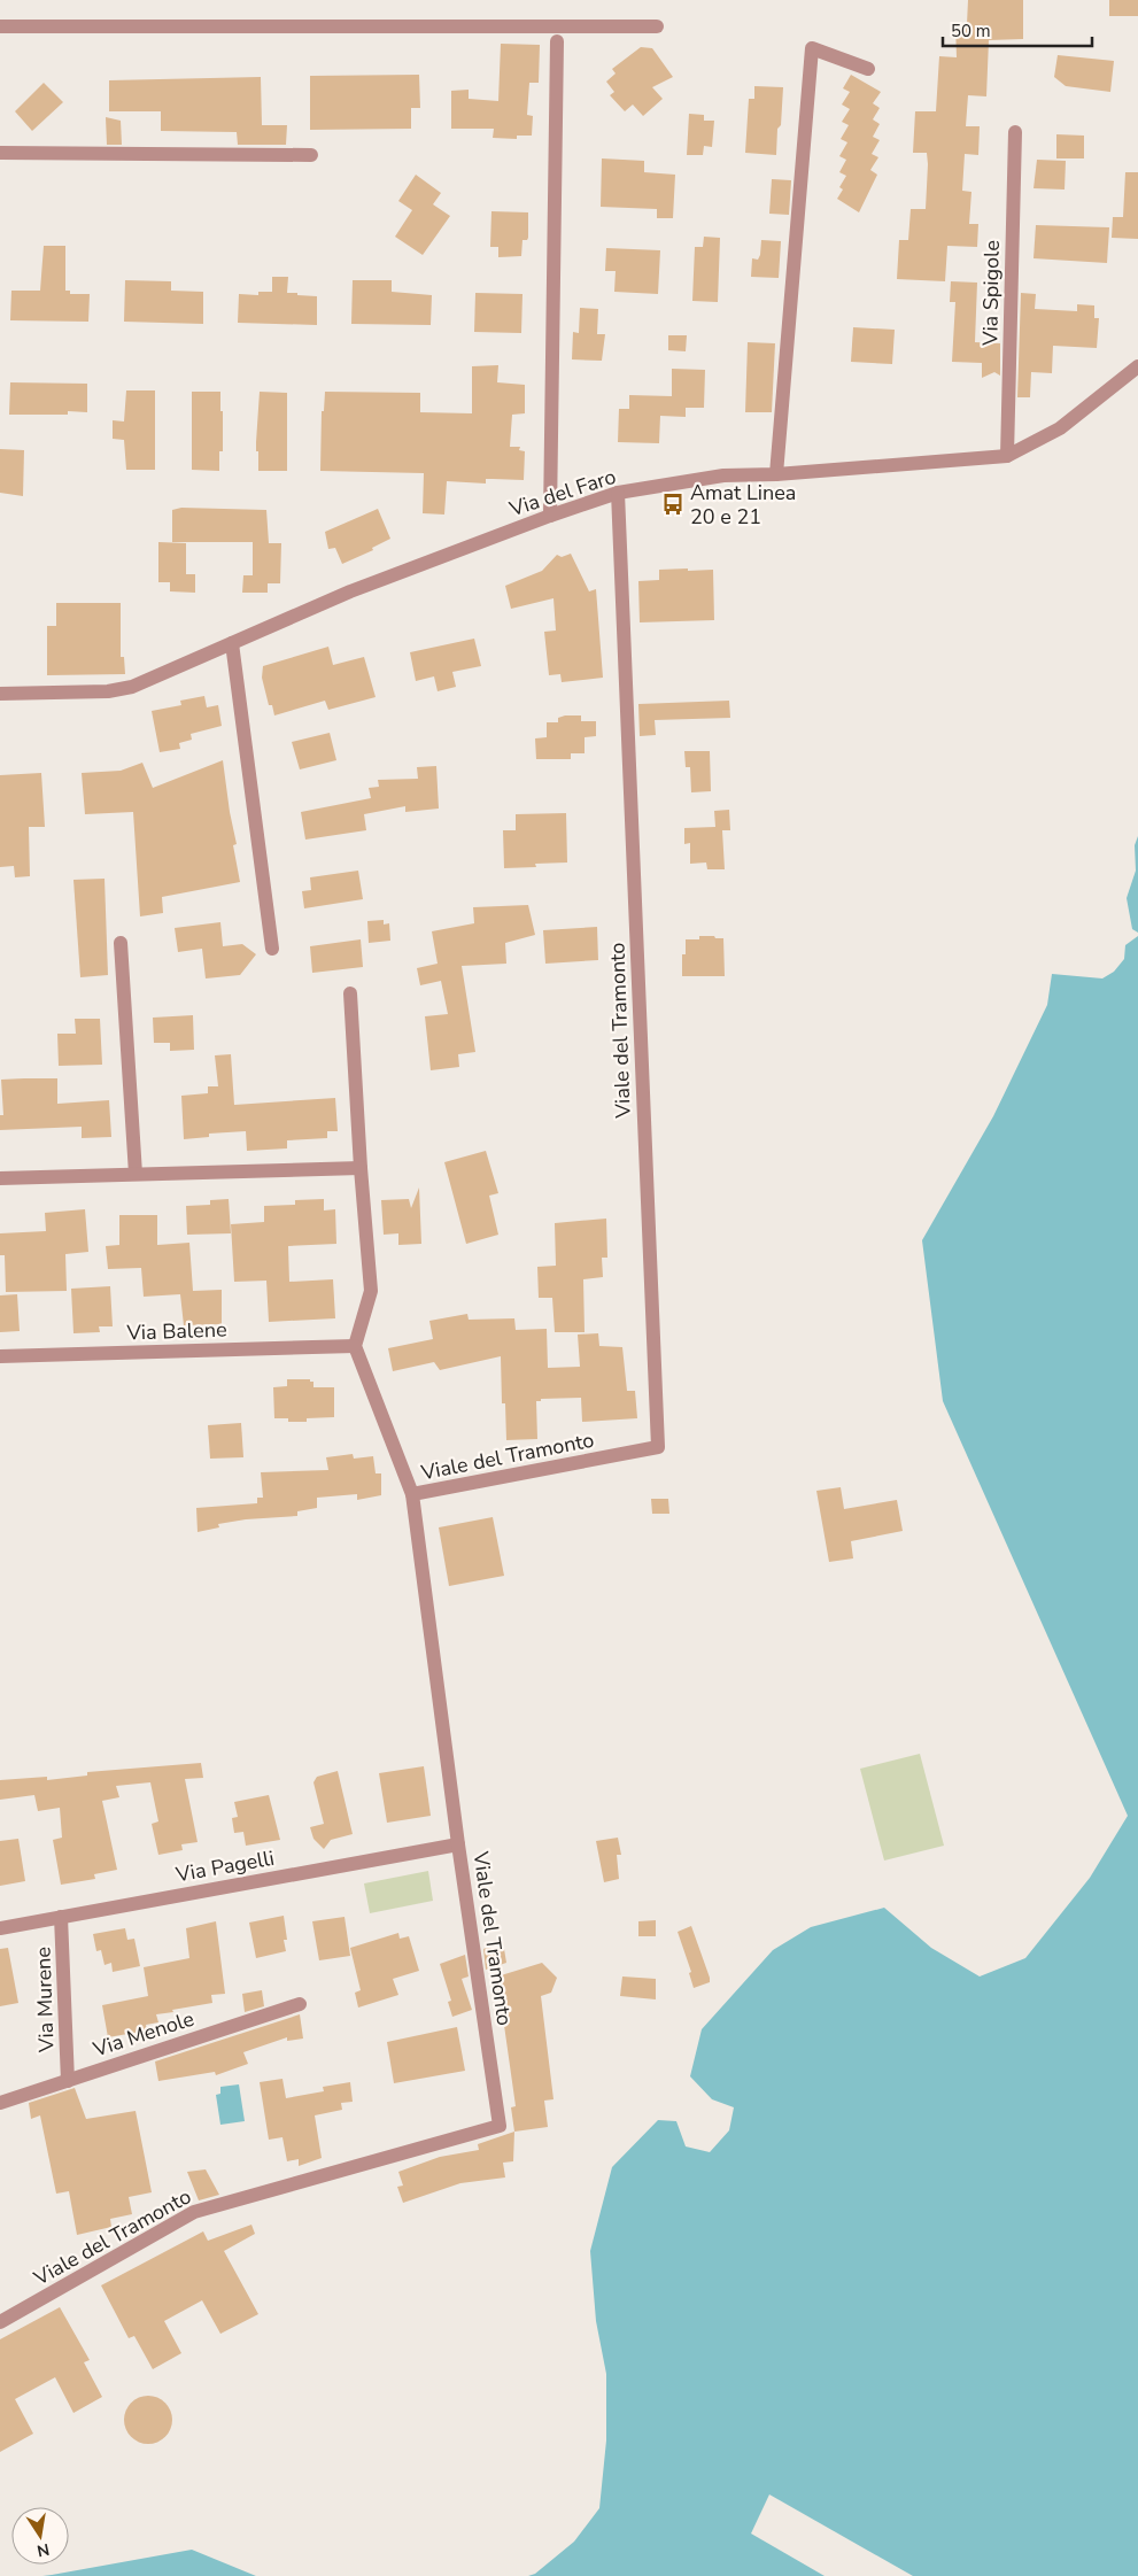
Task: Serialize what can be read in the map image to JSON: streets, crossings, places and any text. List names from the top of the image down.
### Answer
{
  "streets": {
    "street": [
      "Via Spigole",
      "Via del Faro",
      "Viale del Tramonto",
      "Via Balene",
      "Via Pagelli",
      "Via Murene",
      "Via Menole"
    ]
  },
  "crossings": [
    ["Via Spigole", "Via del Faro"],
    ["Via del Faro", "Viale del Tramonto"],
    ["Viale del Tramonto", "Via Pagelli"],
    ["Via Pagelli", "Via Murene"],
    ["Via Murene", "Via Menole"]
  ],
  "places": {
    "bus stop": ["Amat Linea 20 e 21"]
  },
  "scale_bar": "50 m",
  "north": "bottom"
}
